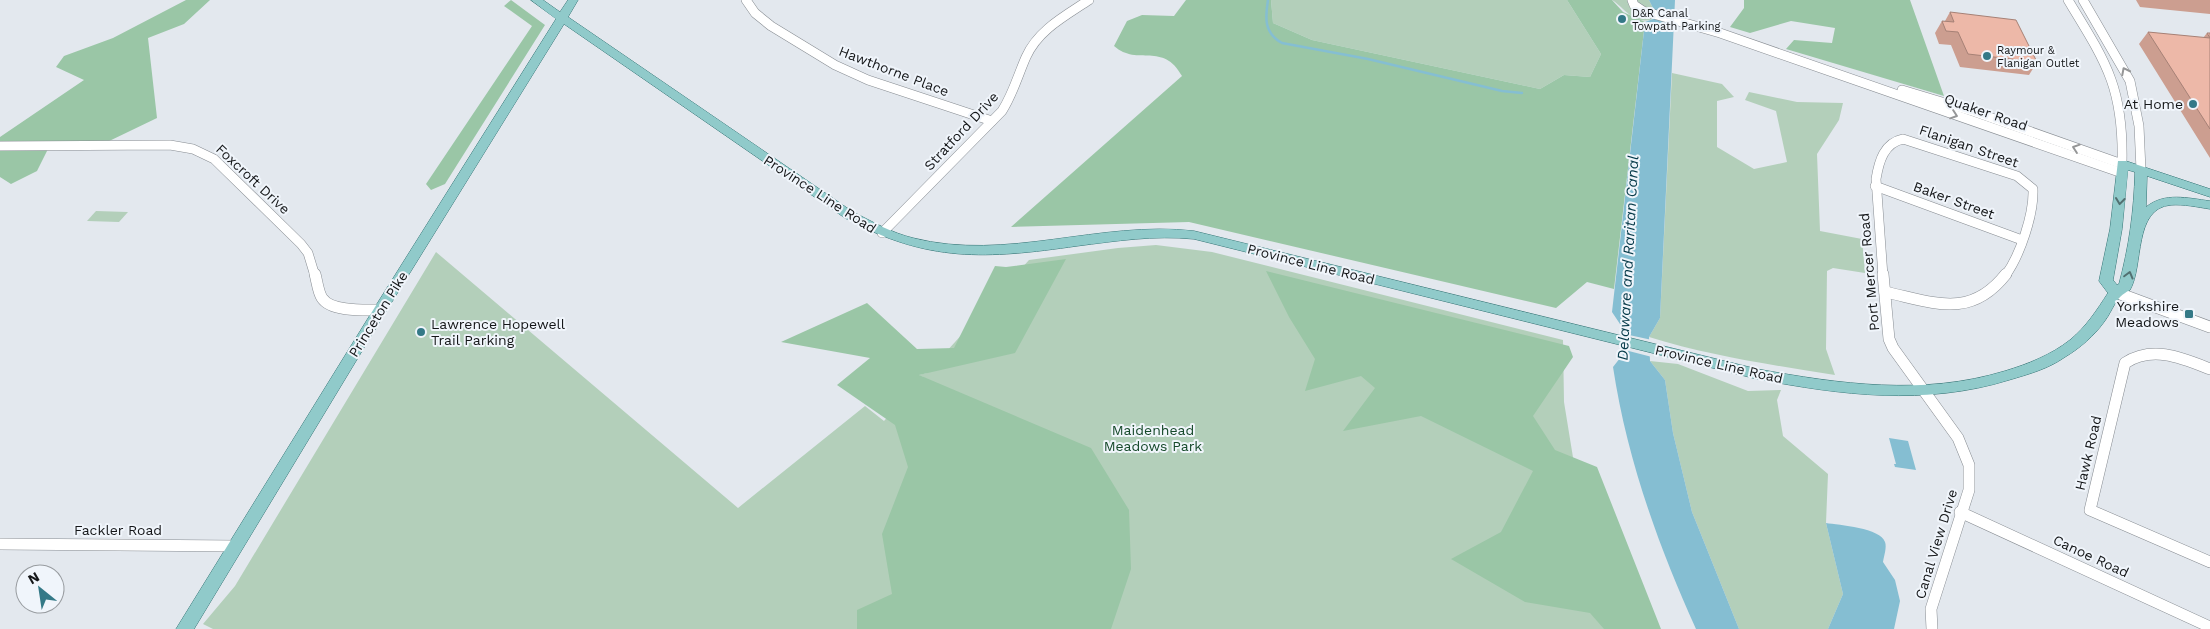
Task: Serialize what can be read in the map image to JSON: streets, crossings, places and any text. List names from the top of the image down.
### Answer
{
  "streets": {
    "main road": ["Province Line Road", "Princeton Pike"],
    "street": [
      "Hawthorne Place",
      "Quaker Road",
      "Stratford Drive",
      "Flanigan Street",
      "Foxcroft Drive",
      "Baker Street",
      "Port Mercer Road",
      "Hawk Road",
      "Fackler Road",
      "Canal View Drive",
      "Canoe Road"
    ]
  },
  "crossings": [
    ["Hawthorne Place", "Stratford Drive"],
    ["Stratford Drive", "Province Line Road"],
    ["Flanigan Street", "Baker Street"],
    ["Flanigan Street", "Port Mercer Road"],
    ["Foxcroft Drive", "Princeton Pike"],
    ["Province Line Road", "Port Mercer Road"],
    ["Province Line Road", "Princeton Pike"],
    ["Province Line Road", "Canal View Drive"],
    ["Baker Street", "Port Mercer Road"],
    ["Port Mercer Road", "Canal View Drive"],
    ["Princeton Pike", "Fackler Road"],
    ["Canal View Drive", "Canoe Road"]
  ],
  "water": ["Delaware and Raritan Canal"],
  "parks": ["Maidenhead Meadows Park"],
  "places": {
    "other": [
      "D&R Canal Towpath Parking",
      "Raymour & Flanigan Outlet",
      "At Home",
      "Lawrence Hopewell Trail Parking"
    ],
    "transit": ["Yorkshire Meadows"]
  },
  "north": "top left"
}
